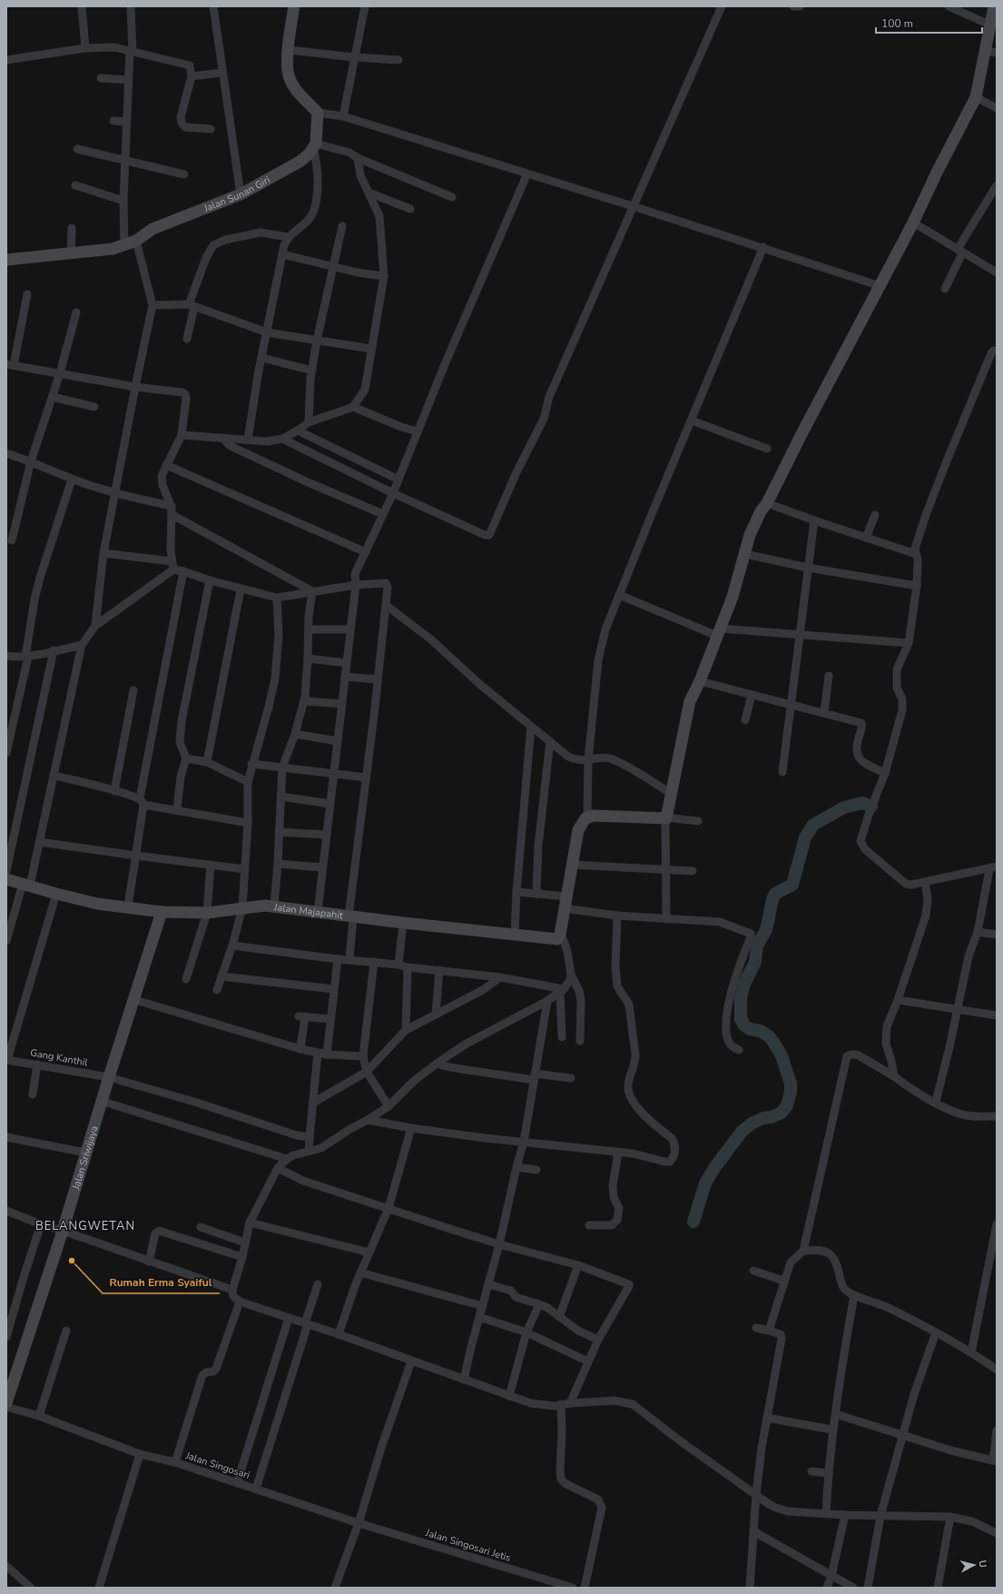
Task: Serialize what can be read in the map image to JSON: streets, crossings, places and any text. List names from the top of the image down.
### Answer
{
  "streets": {
    "street": [
      "Jalan Sunan Giri",
      "Jalan Majapahit",
      "Gang Kanthil",
      "Jalan Sriwijaya",
      "Jalan Singosari",
      "Jalan Singosari Jetis"
    ]
  },
  "crossings": [
    ["Jalan Majapahit", "Jalan Sriwijaya"],
    ["Gang Kanthil", "Jalan Sriwijaya"],
    ["Jalan Singosari", "Jalan Singosari Jetis"]
  ],
  "districts": ["BELANGWETAN"],
  "places": ["Rumah Erma Syaiful"],
  "scale_bar": "100 m",
  "north": "right"
}
